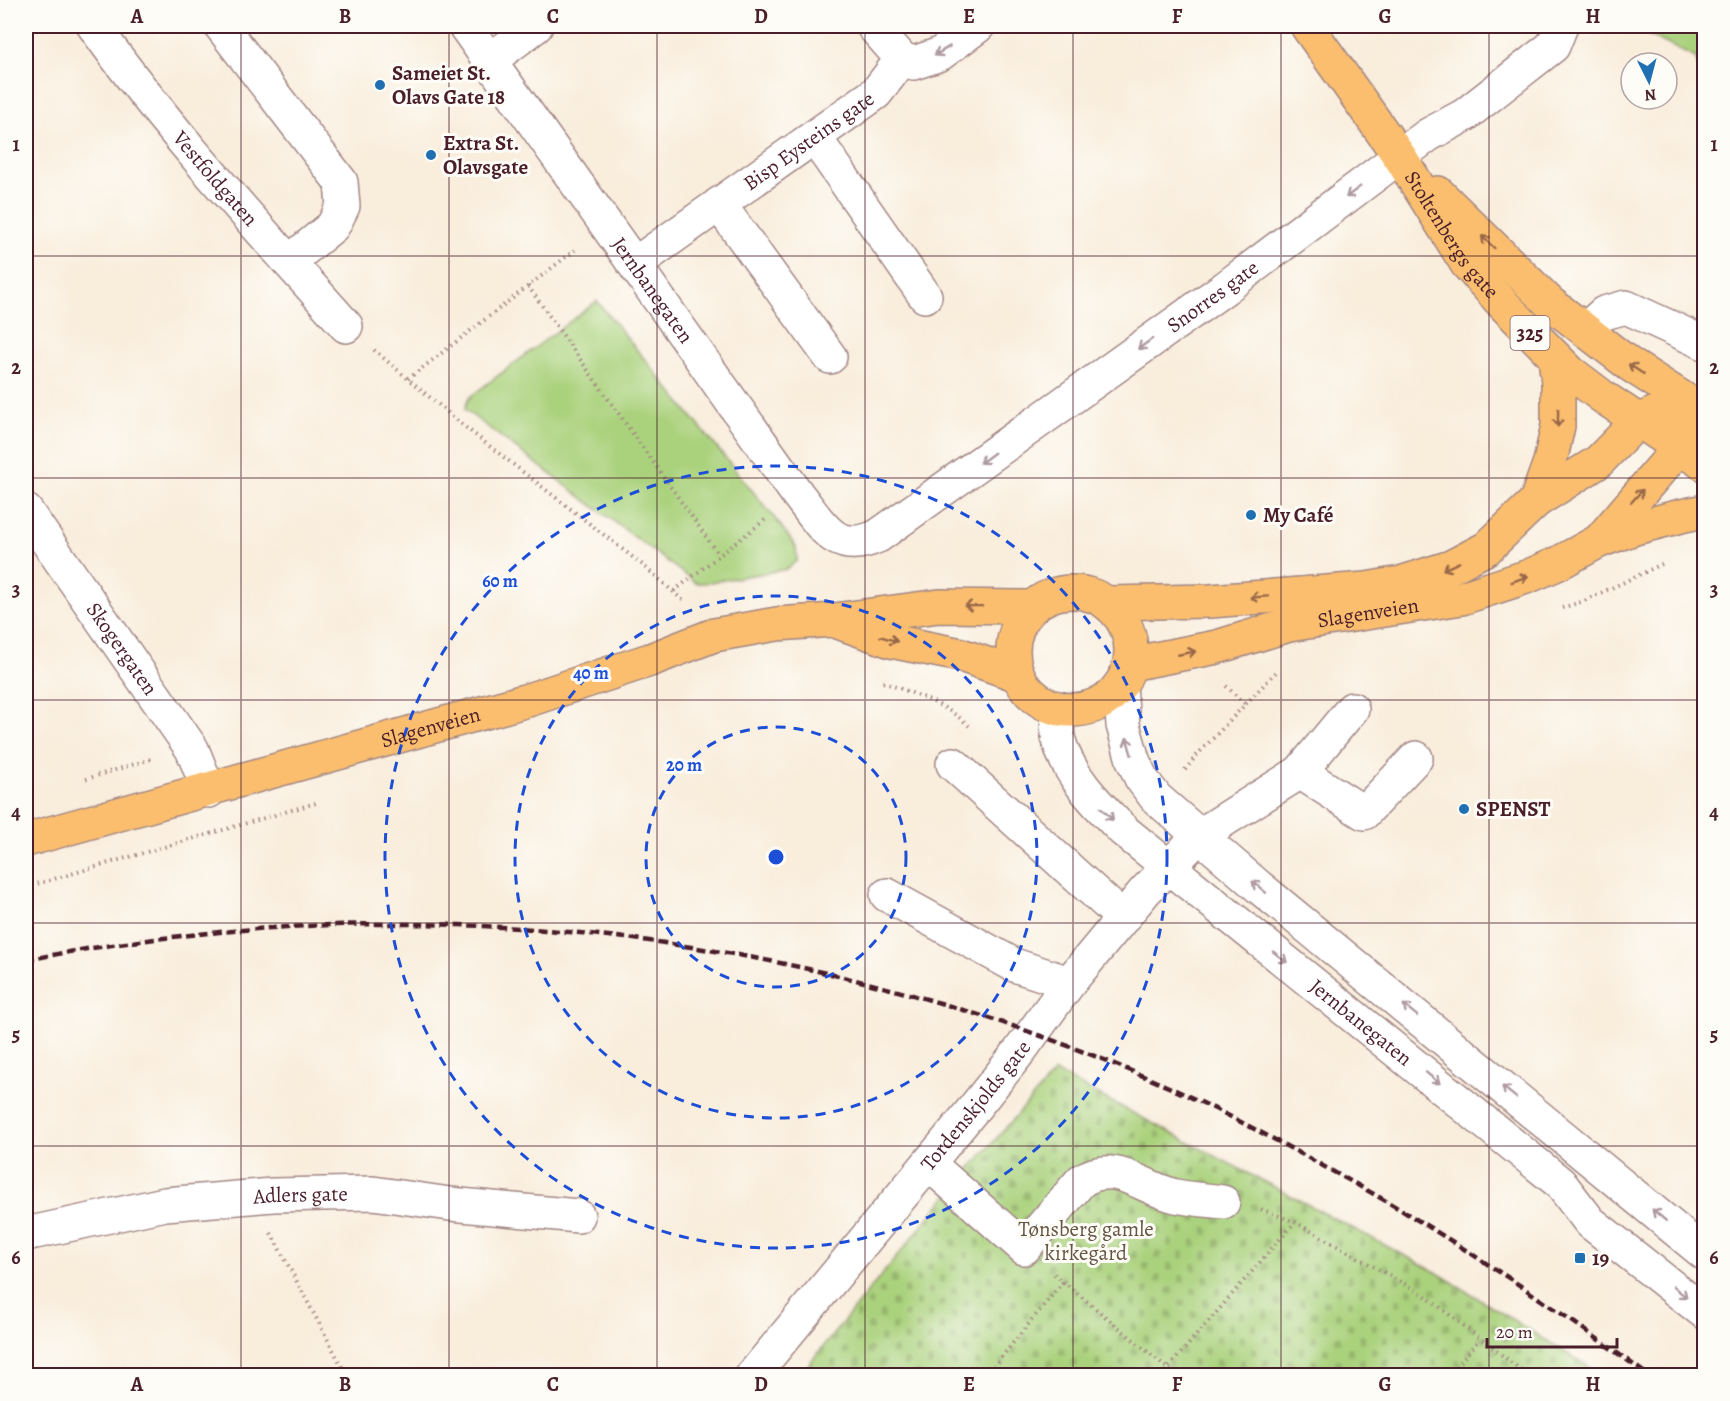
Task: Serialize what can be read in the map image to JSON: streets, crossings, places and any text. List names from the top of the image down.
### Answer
{
  "streets": {
    "main road": ["Stoltenbergs gate", "325", "Slagenveien"],
    "street": [
      "Bisp Eysteins gate",
      "Vestfoldgaten",
      "Jernbanegaten",
      "Snorres gate",
      "Skogergaten",
      "Tordenskjolds gate",
      "Adlers gate"
    ]
  },
  "crossings": [
    ["Bisp Eysteins gate", "Jernbanegaten"],
    ["Stoltenbergs gate", "Snorres gate"],
    ["Stoltenbergs gate", "Slagenveien"],
    ["Jernbanegaten", "Snorres gate"],
    ["Jernbanegaten", "Slagenveien"],
    ["Jernbanegaten", "Tordenskjolds gate"],
    ["Slagenveien", "Skogergaten"]
  ],
  "one_way": ["Snorres gate"],
  "parks": ["Tønsberg gamle kirkegård"],
  "places": {
    "other": [
      "Sameiet St. Olavs Gate 18",
      "Extra St. Olavsgate",
      "My Café",
      "SPENST"
    ],
    "transit": ["19"]
  },
  "scale_bar": "20 m",
  "north": "bottom",
  "grid": {
    "columns": [
      "A",
      "B",
      "C",
      "D",
      "E",
      "F",
      "G",
      "H"
    ],
    "rows": [
      "1",
      "2",
      "3",
      "4",
      "5",
      "6"
    ]
  },
  "rings": ["60 m", "40 m", "20 m"]
}
